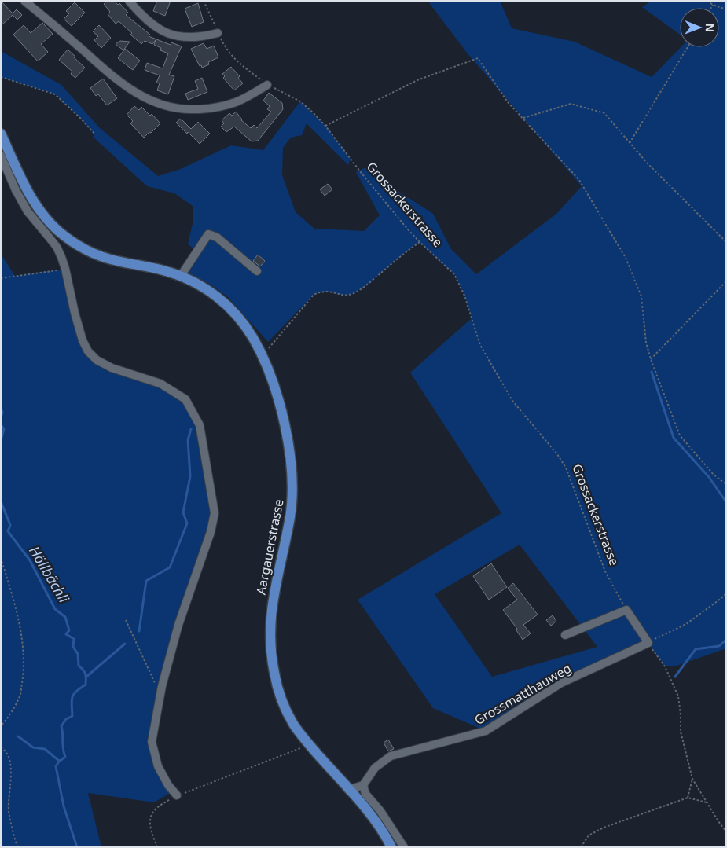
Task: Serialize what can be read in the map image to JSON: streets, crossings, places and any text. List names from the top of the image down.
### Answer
{
  "streets": {
    "main road": ["Aargauerstrasse"],
    "street": ["Grossmatthauweg"],
    "path": ["Grossackerstrasse"]
  },
  "water": ["Höllbächli"],
  "north": "right"
}
